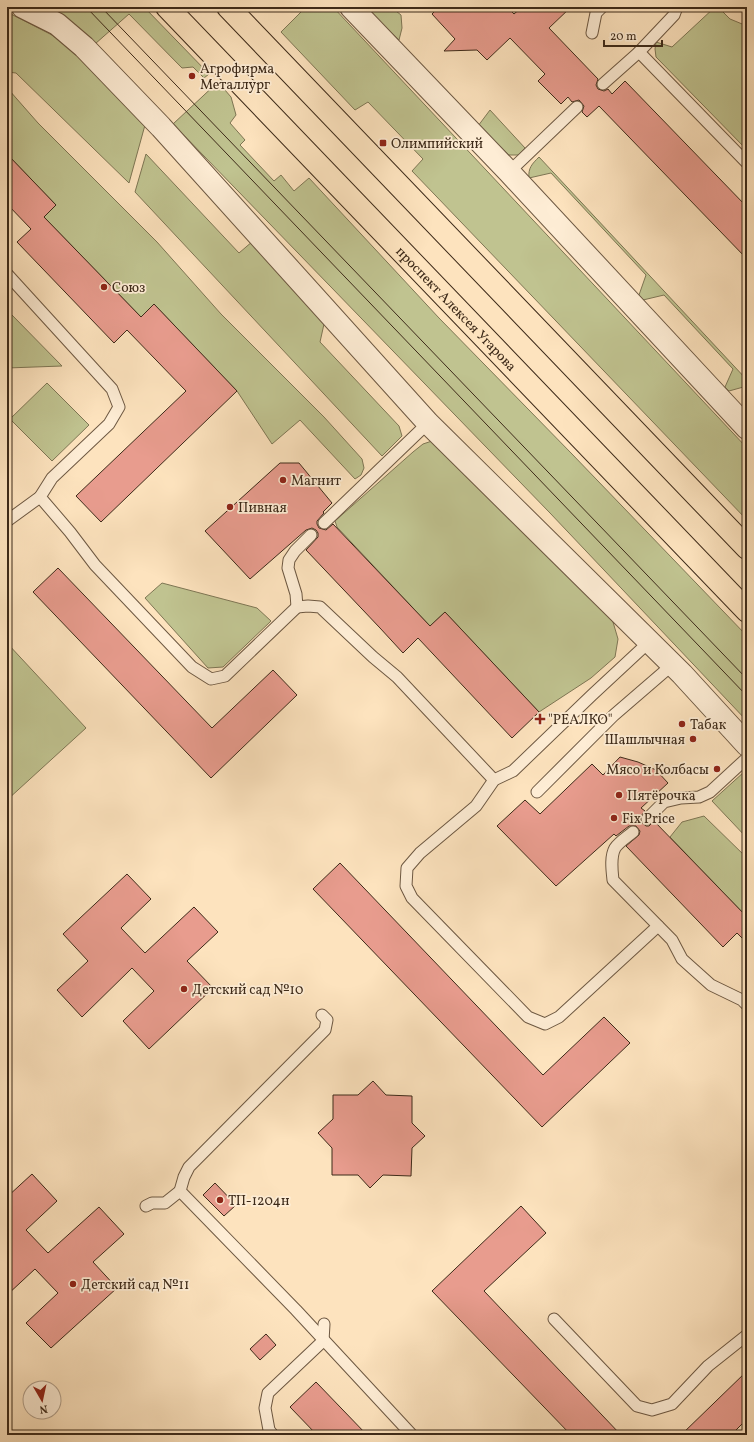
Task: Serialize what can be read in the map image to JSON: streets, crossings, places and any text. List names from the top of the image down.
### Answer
{
  "streets": {
    "main road": ["проспект Алексея Угарова"]
  },
  "places": {
    "other": [
      "Агрофирма Металлург",
      "Союз",
      "Магнит",
      "Пивная",
      "Табак",
      "Шашлычная",
      "Мясо и Колбасы",
      "Пятёрочка",
      "Fix Price",
      "Детский сад №10",
      "ТП-1204н",
      "Детский сад №11"
    ],
    "transit": ["Олимпийский"],
    "health": ["\"РЕАЛКО\""]
  },
  "scale_bar": "20 m",
  "north": "bottom"
}
